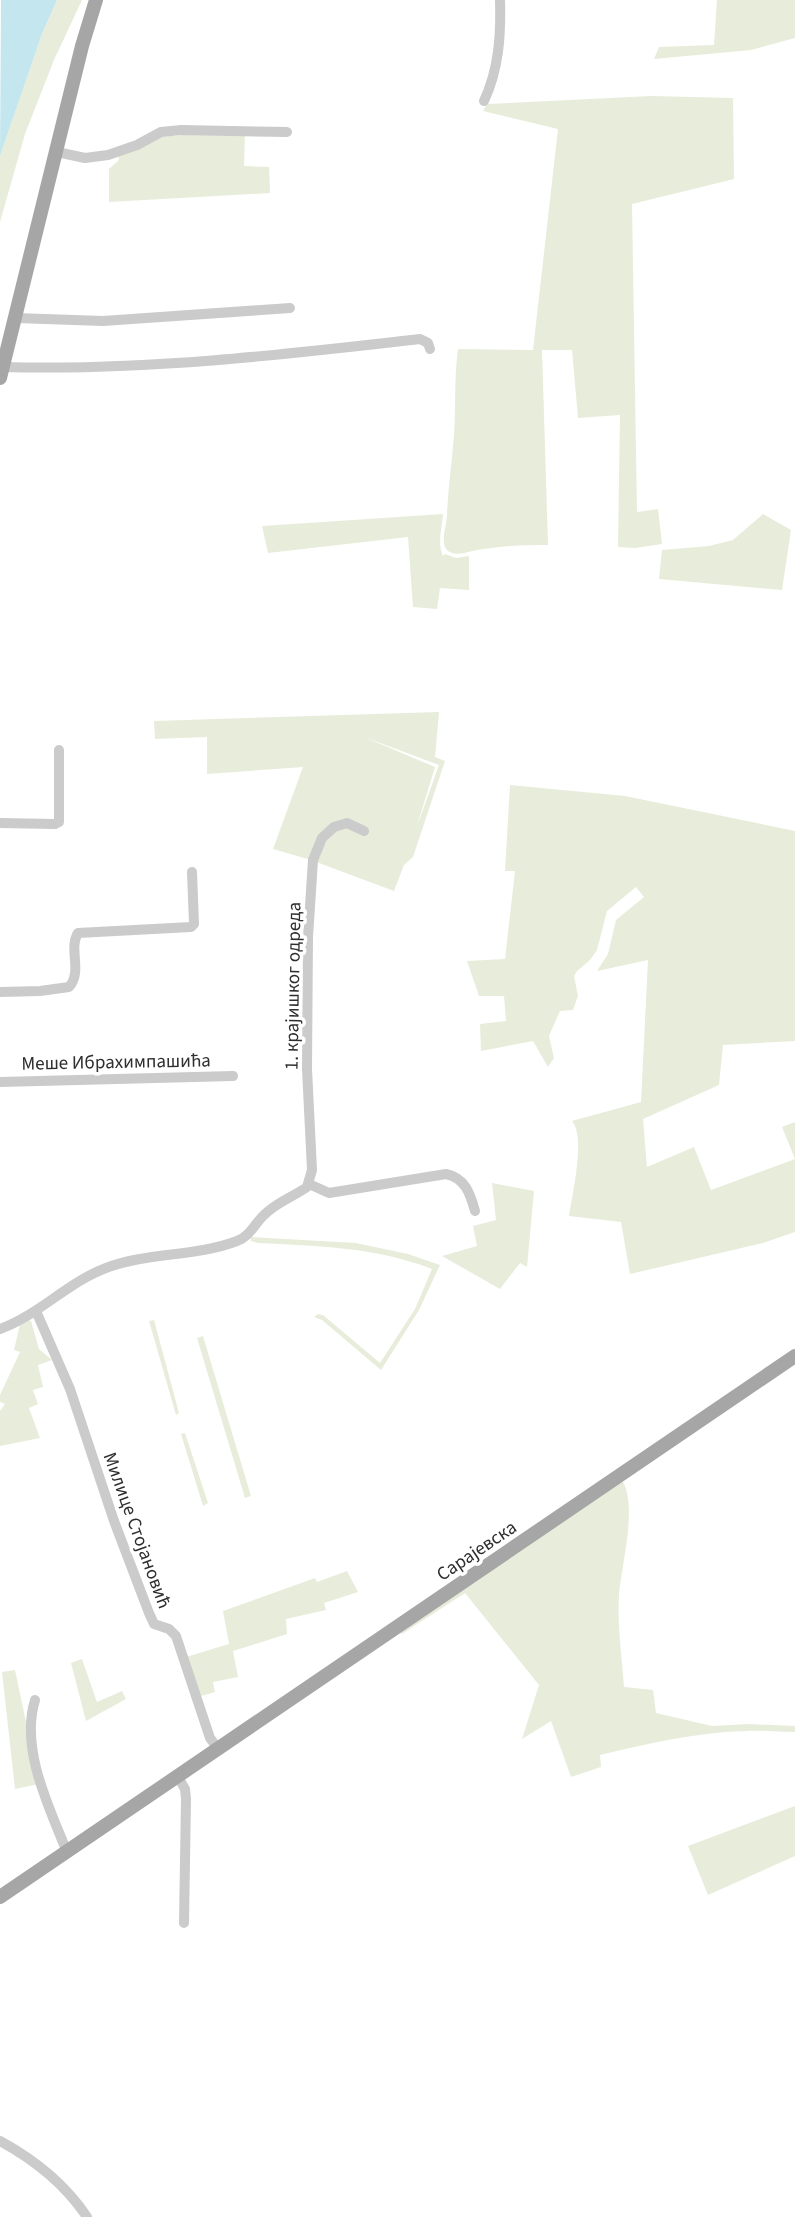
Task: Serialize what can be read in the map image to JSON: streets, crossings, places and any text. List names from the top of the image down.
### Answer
{
  "streets": {
    "main road": ["Сарајевска"],
    "street": ["1. крајишког одреда", "Меше Ибрахимпашића", "Милице Стојановић"]
  },
  "crossings": [
    ["Милице Стојановић", "Сарајевска"]
  ]
}
